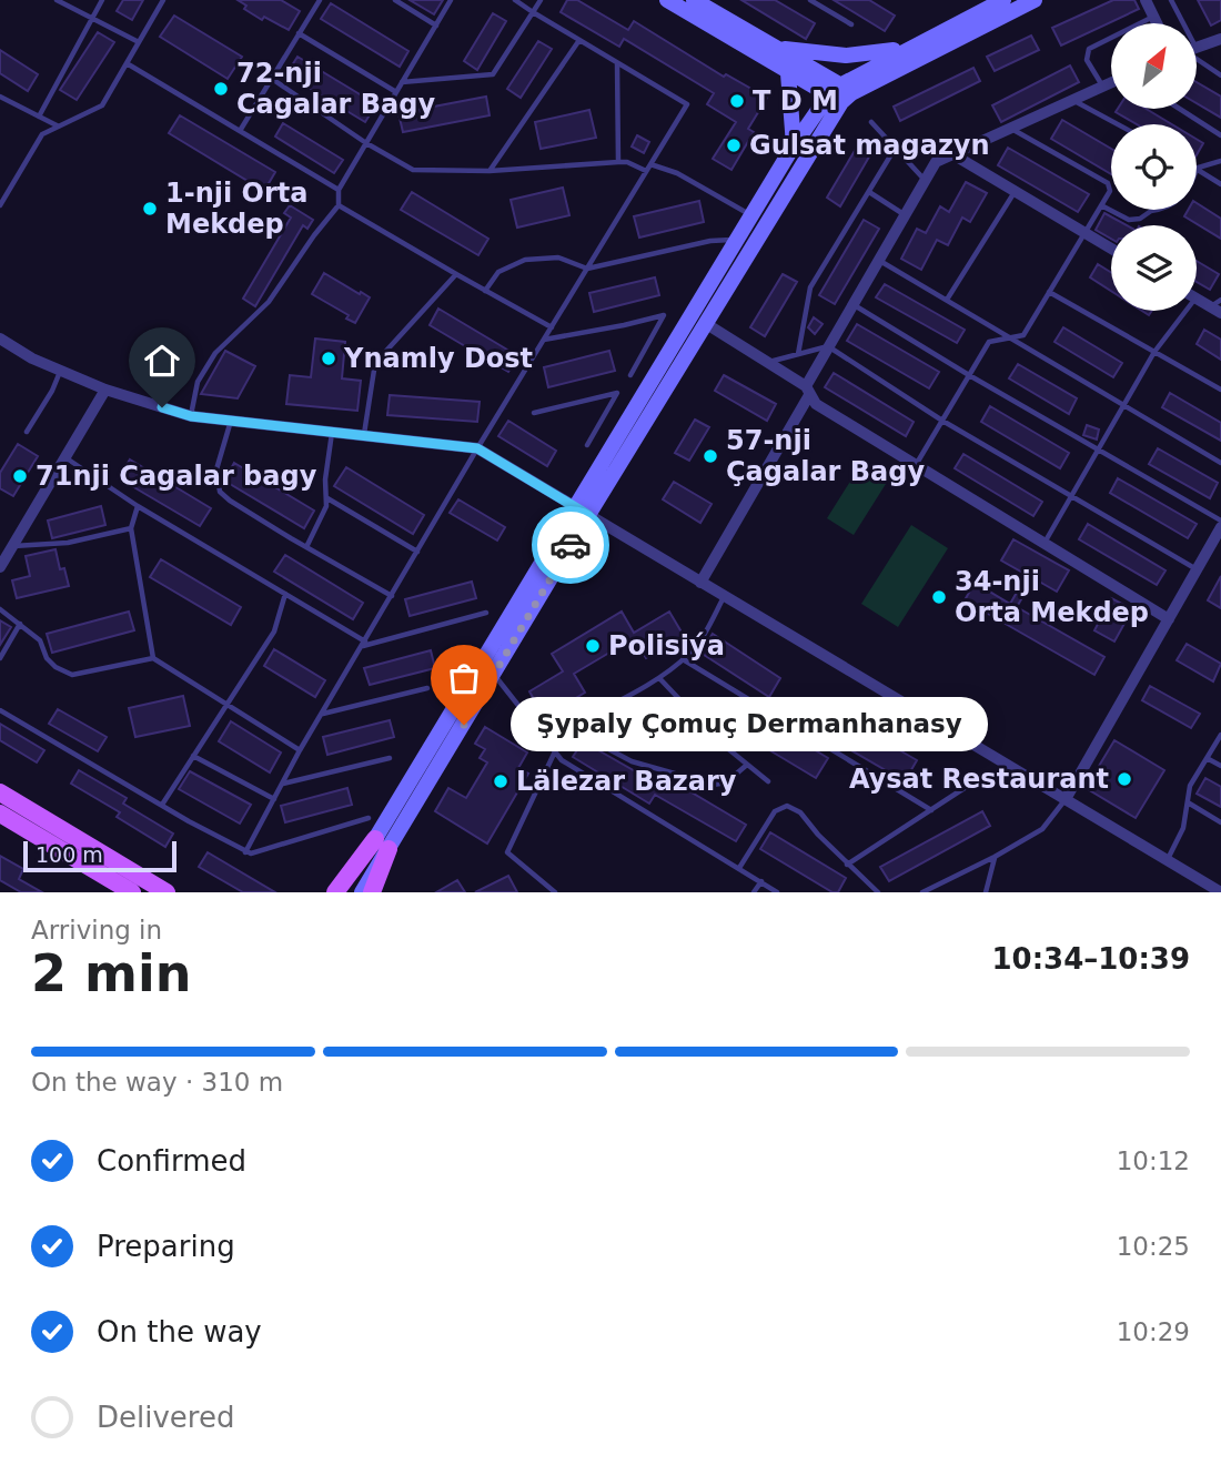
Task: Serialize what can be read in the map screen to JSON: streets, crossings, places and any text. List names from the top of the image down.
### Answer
{
  "places": [
    "72-nji Cagalar Bagy",
    "T D M",
    "Gulsat magazyn",
    "1-nji Orta Mekdep",
    "Ynamly Dost",
    "57-nji Çagalar Bagy",
    "71nji Cagalar bagy",
    "34-nji Orta Mekdep",
    "Polisiýa",
    "Şypaly Çomuç Dermanhanasy",
    "Aysat Restaurant",
    "Lälezar Bazary"
  ],
  "scale_bar": "100 m",
  "north": "top right",
  "page": {
    "bubble": "Şypaly Çomuç Dermanhanasy",
    "scale": "100 m",
    "heading": ["2 min", "Arriving in", "10:34–10:39"],
    "bar": "On the way · 310 m",
    "list": [
      ["Confirmed", "10:12"],
      ["Preparing", "10:25"],
      ["On the way", "10:29"],
      "Delivered"
    ]
  }
}
